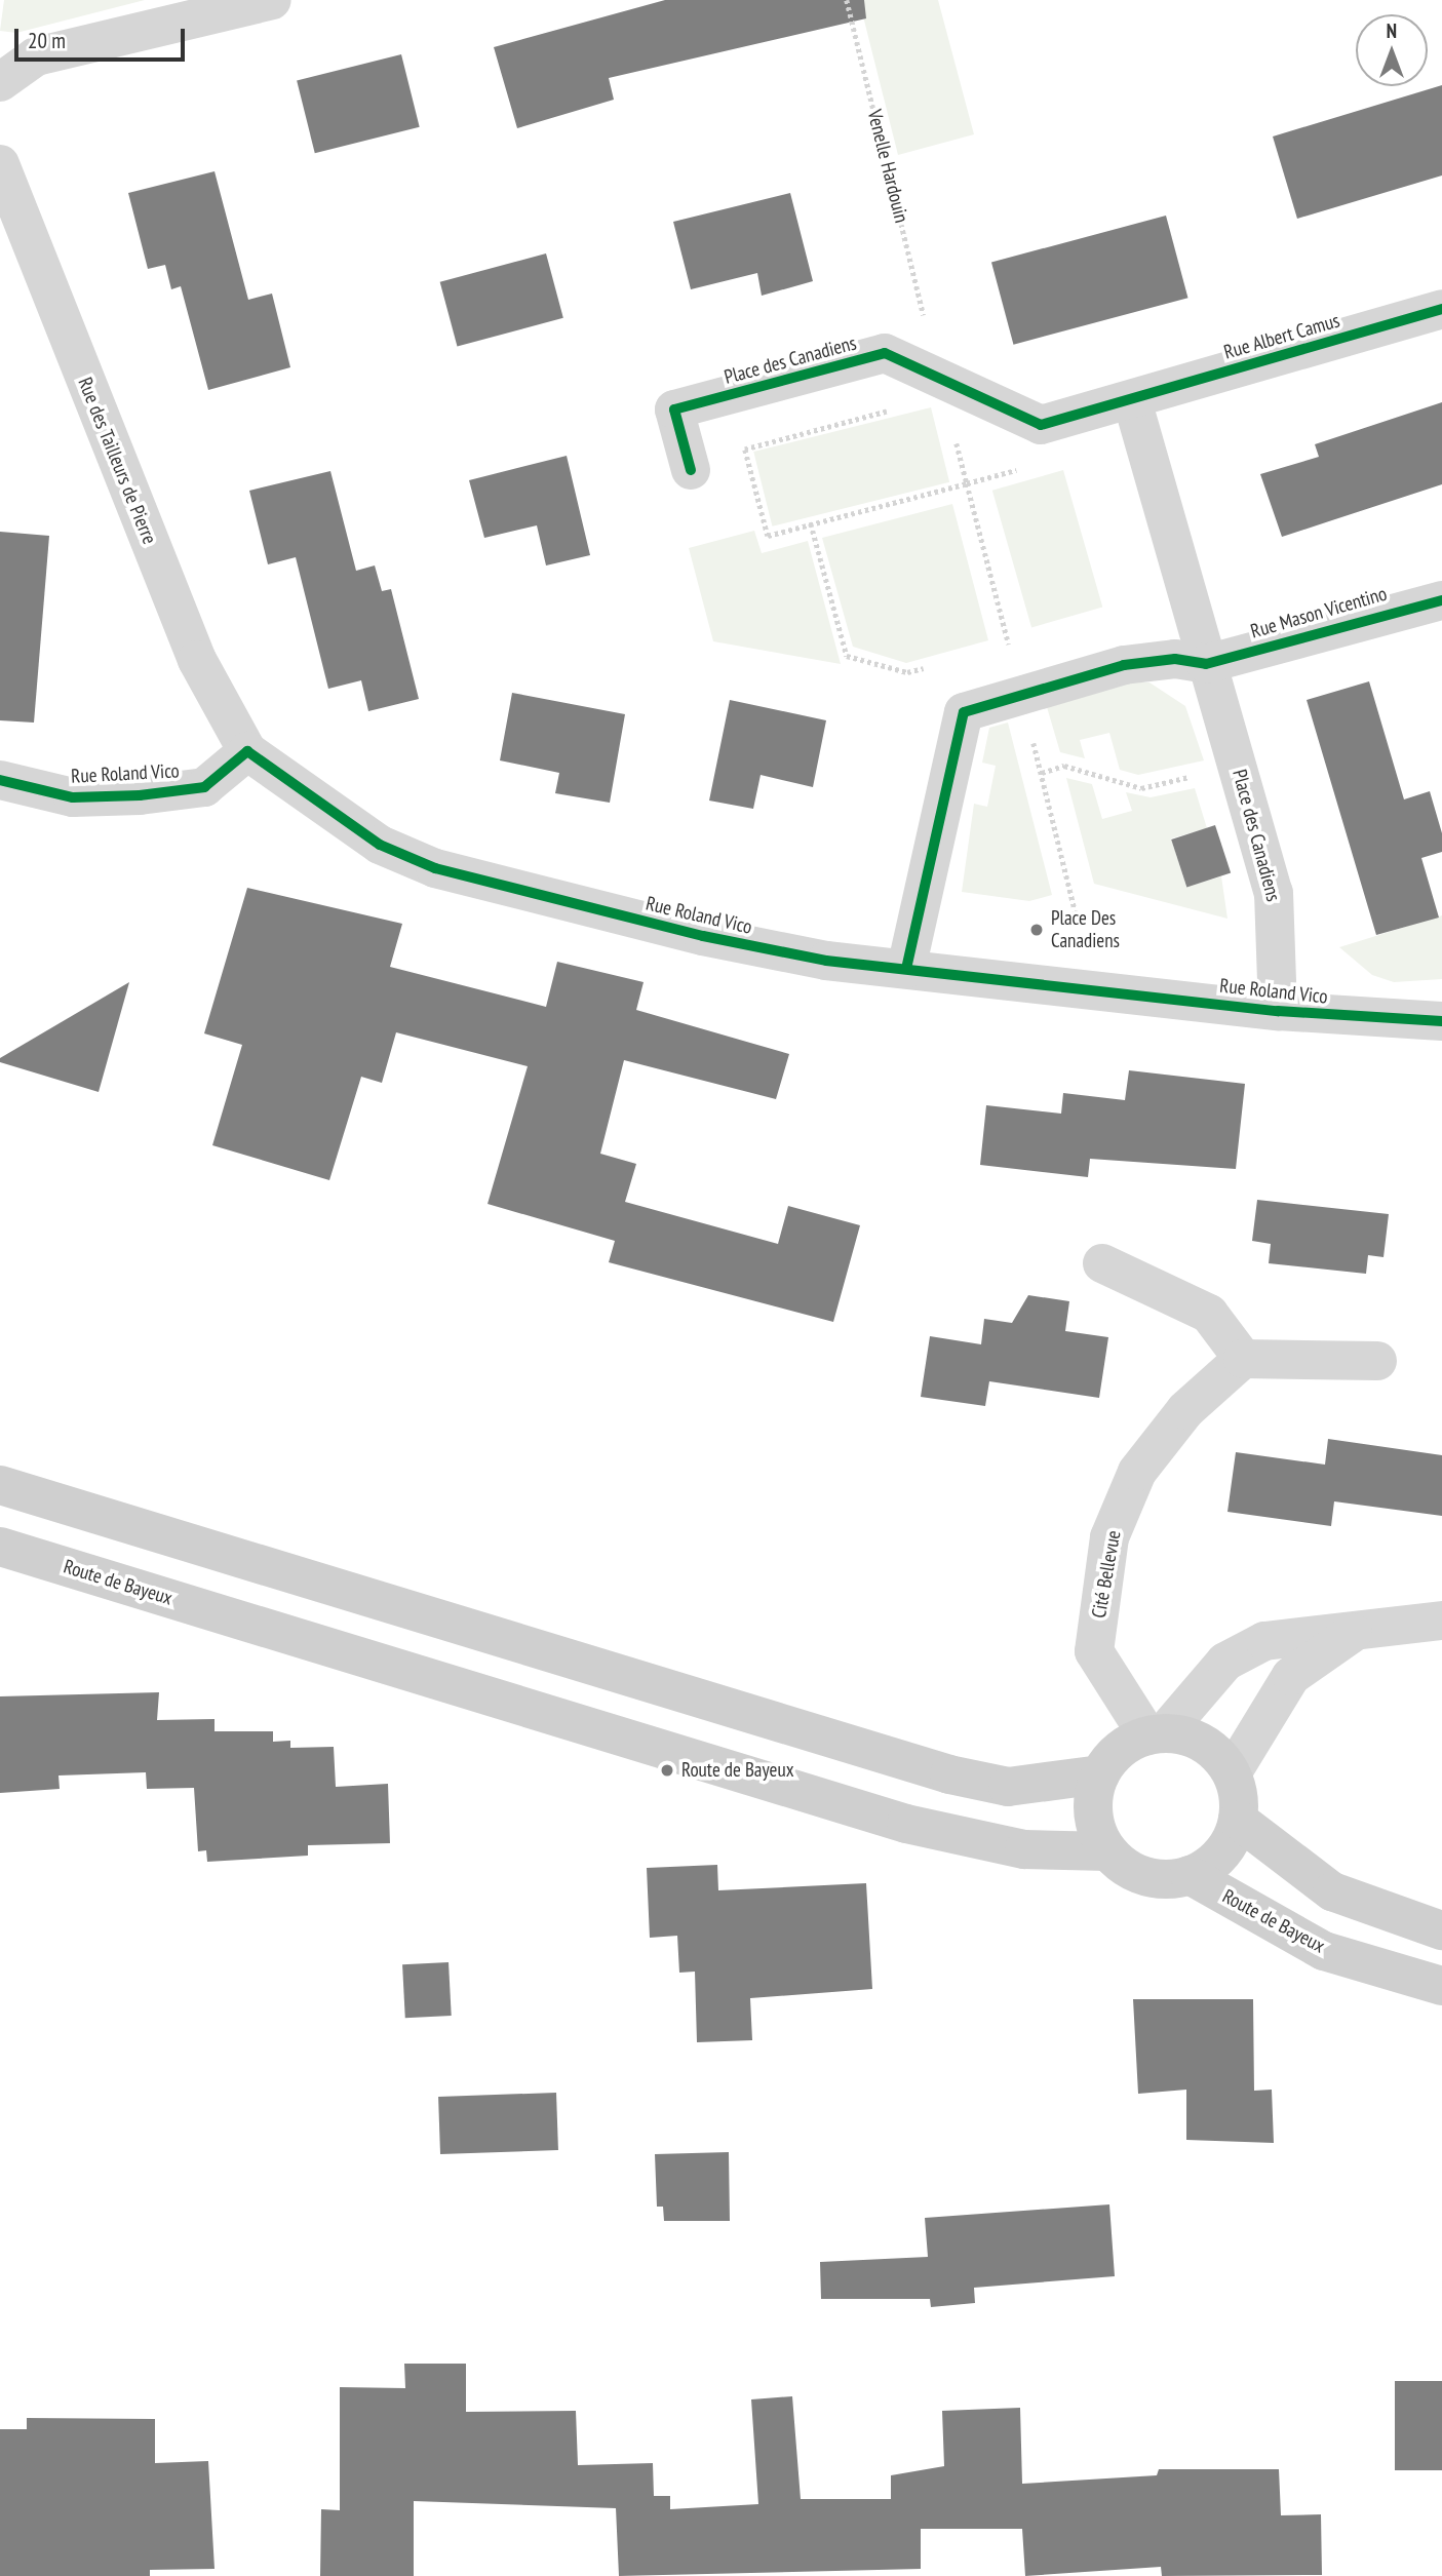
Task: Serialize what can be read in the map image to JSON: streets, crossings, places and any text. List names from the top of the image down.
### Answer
{
  "streets": {
    "main road": ["Route de Bayeux"],
    "street": [
      "Rue Albert Camus",
      "Place des Canadiens",
      "Rue des Tailleurs de Pierre",
      "Rue Mason Vicentino",
      "Rue Roland Vico",
      "Cité Bellevue"
    ],
    "path": ["Venelle Hardouin"]
  },
  "crossings": [
    ["Rue Albert Camus", "Place des Canadiens"],
    ["Place des Canadiens", "Rue Mason Vicentino"],
    ["Place des Canadiens", "Rue Roland Vico"],
    ["Rue des Tailleurs de Pierre", "Rue Roland Vico"],
    ["Cité Bellevue", "Route de Bayeux"]
  ],
  "places": ["Place Des Canadiens", "Route de Bayeux"],
  "scale_bar": "20 m",
  "north": "top"
}
